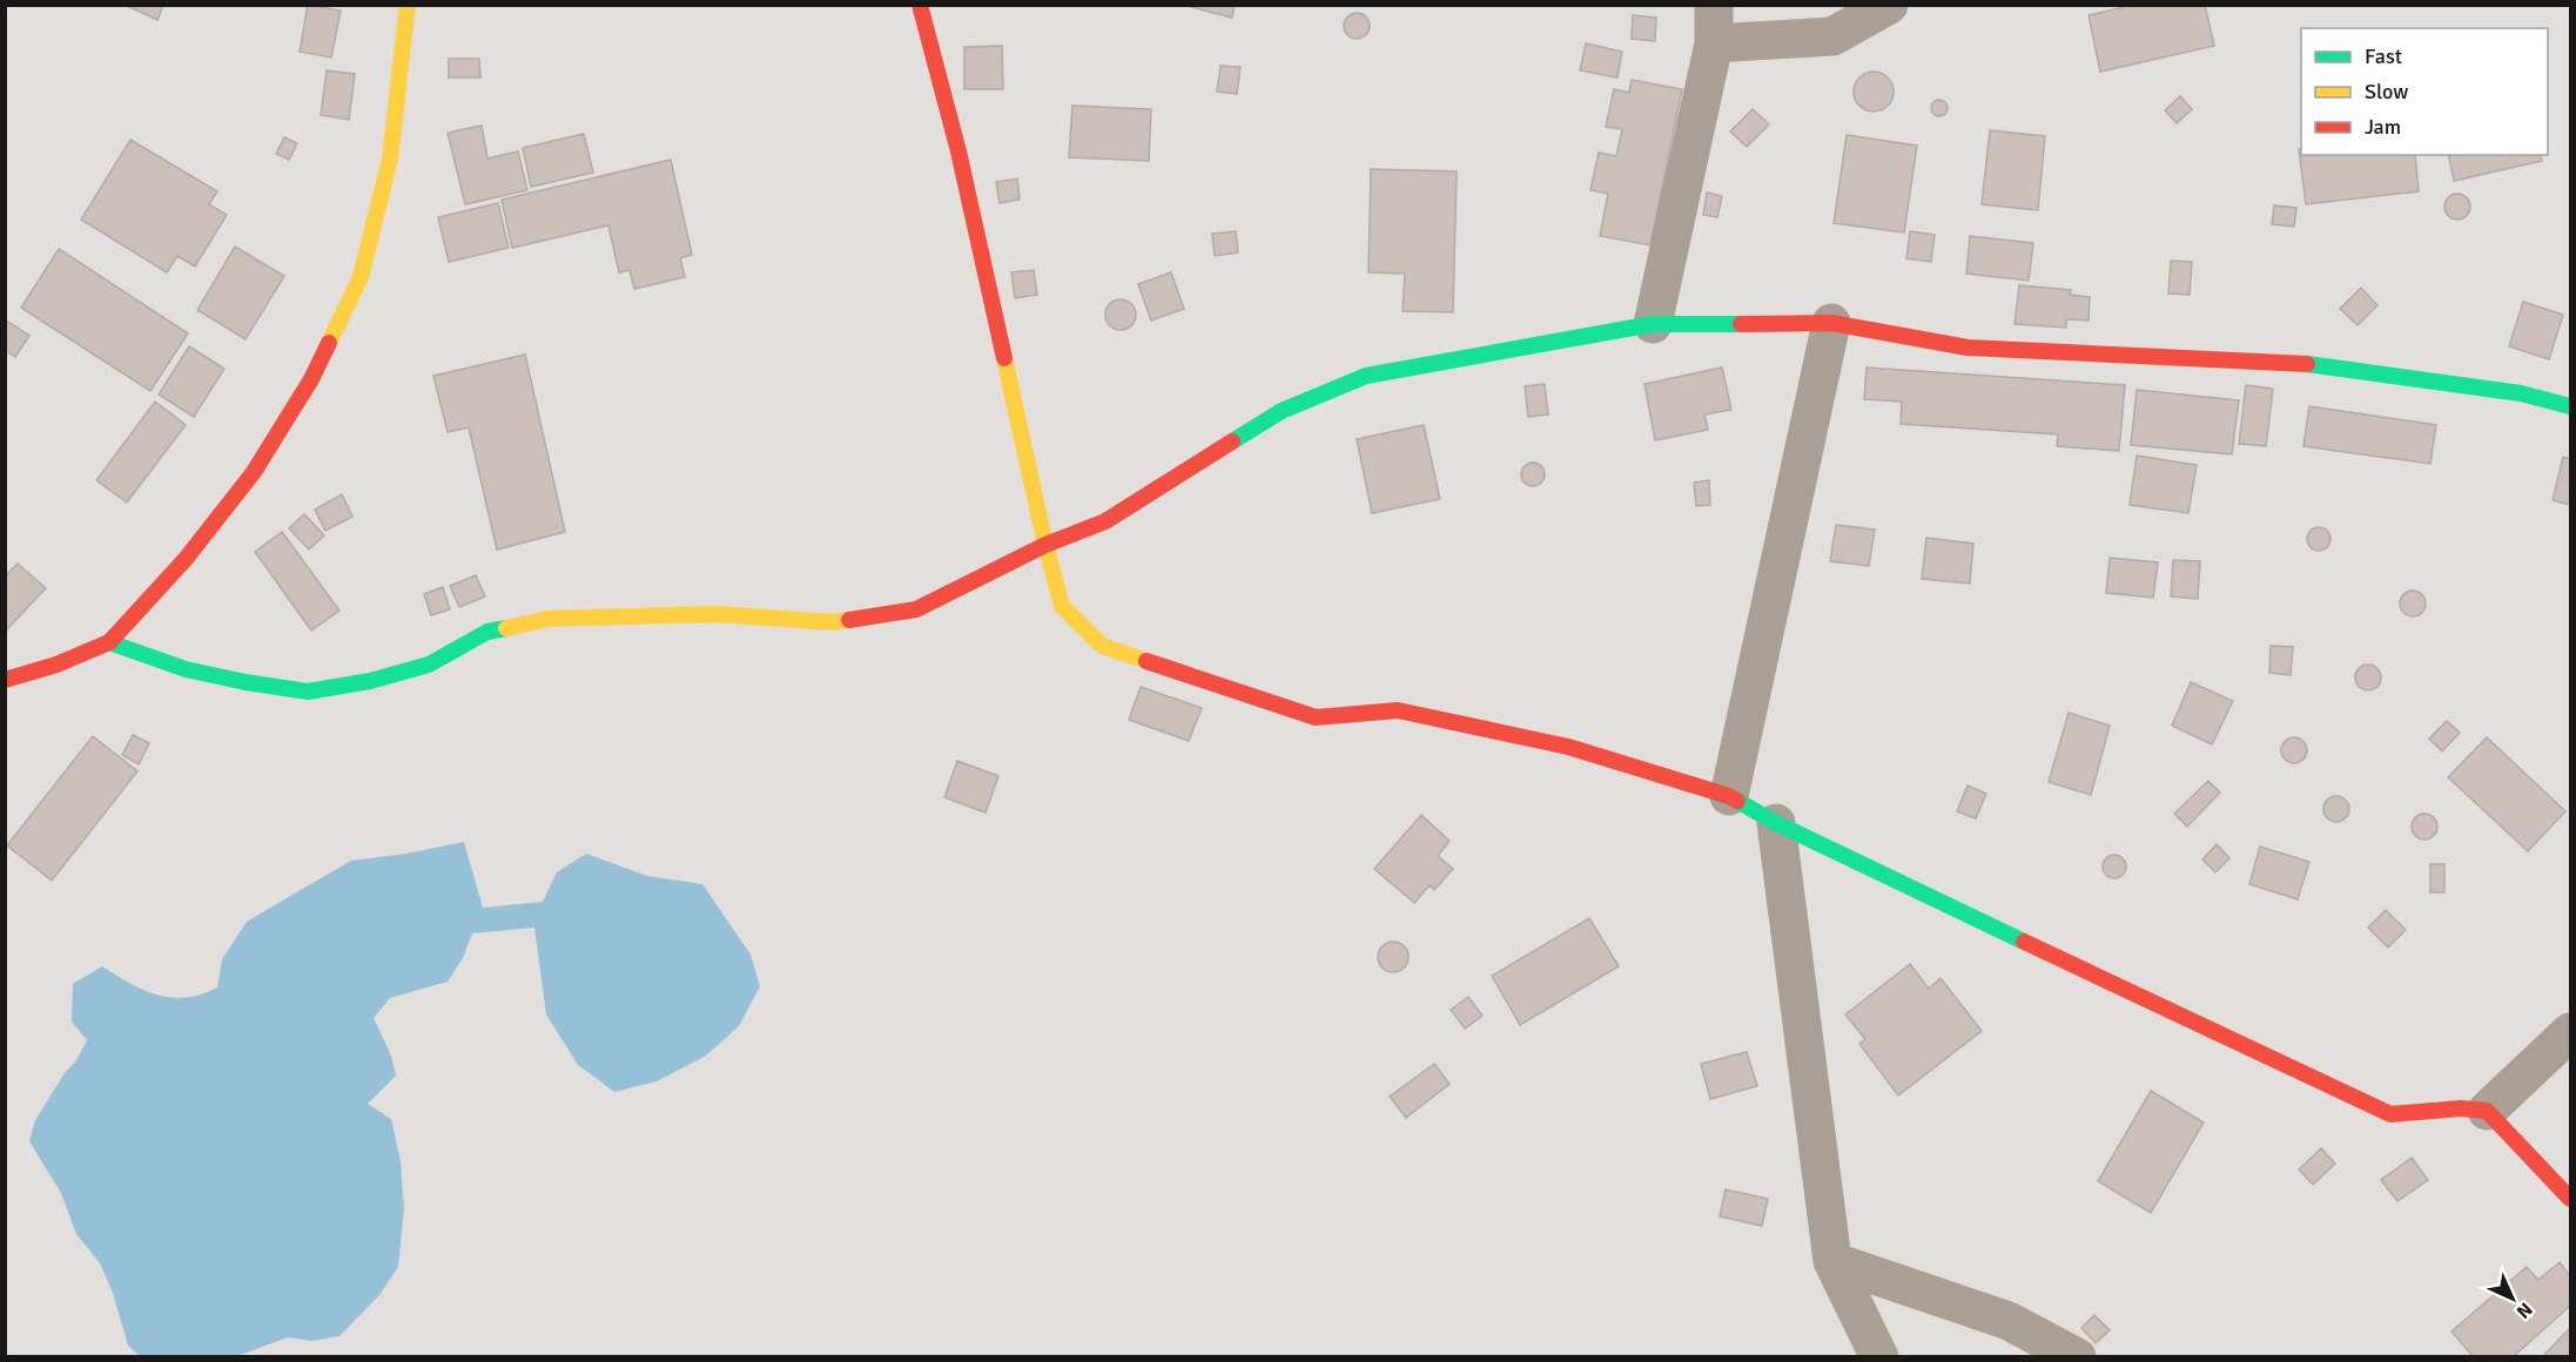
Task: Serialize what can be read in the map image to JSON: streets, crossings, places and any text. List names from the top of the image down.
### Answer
{
  "legend": ["Fast", "Slow", "Jam"],
  "north": "bottom right"
}
